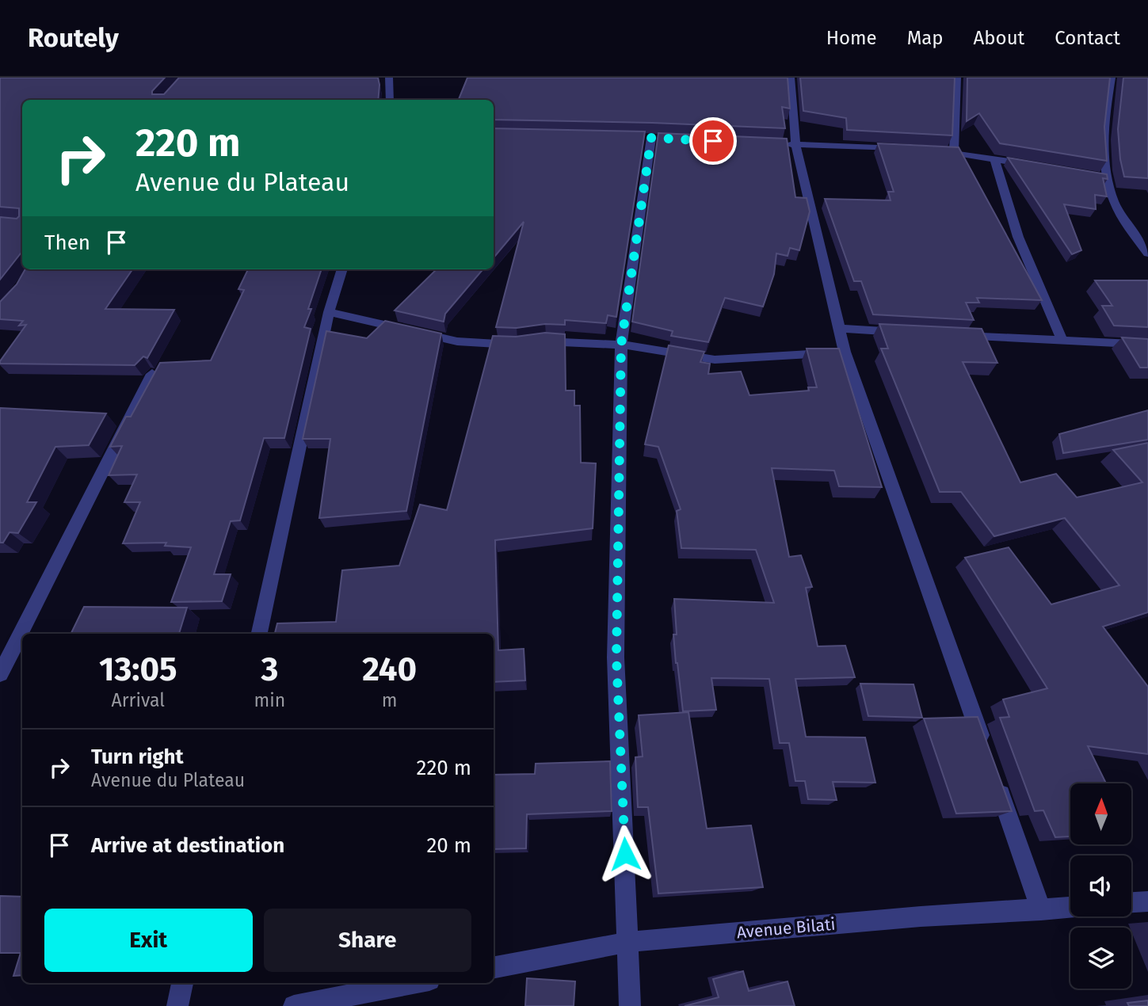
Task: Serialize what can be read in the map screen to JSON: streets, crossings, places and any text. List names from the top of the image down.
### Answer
{
  "streets": {
    "street": ["Avenue Bilati"]
  },
  "north": "top",
  "page": {
    "header": "Routely",
    "nav": [
      "Home",
      "Map",
      "About",
      "Contact"
    ],
    "turn": ["220 m", "Avenue du Plateau"],
    "then": "Then",
    "eta": [
      "13:05",
      "Arrival",
      "3",
      "min",
      "240",
      "m"
    ],
    "list": [
      {
        "name": "Turn right",
        "note": "Avenue du Plateau",
        "value": "220 m"
      },
      {
        "name": "Arrive at destination",
        "value": "20 m"
      }
    ],
    "buttons": ["Exit", "Share"]
  }
}
